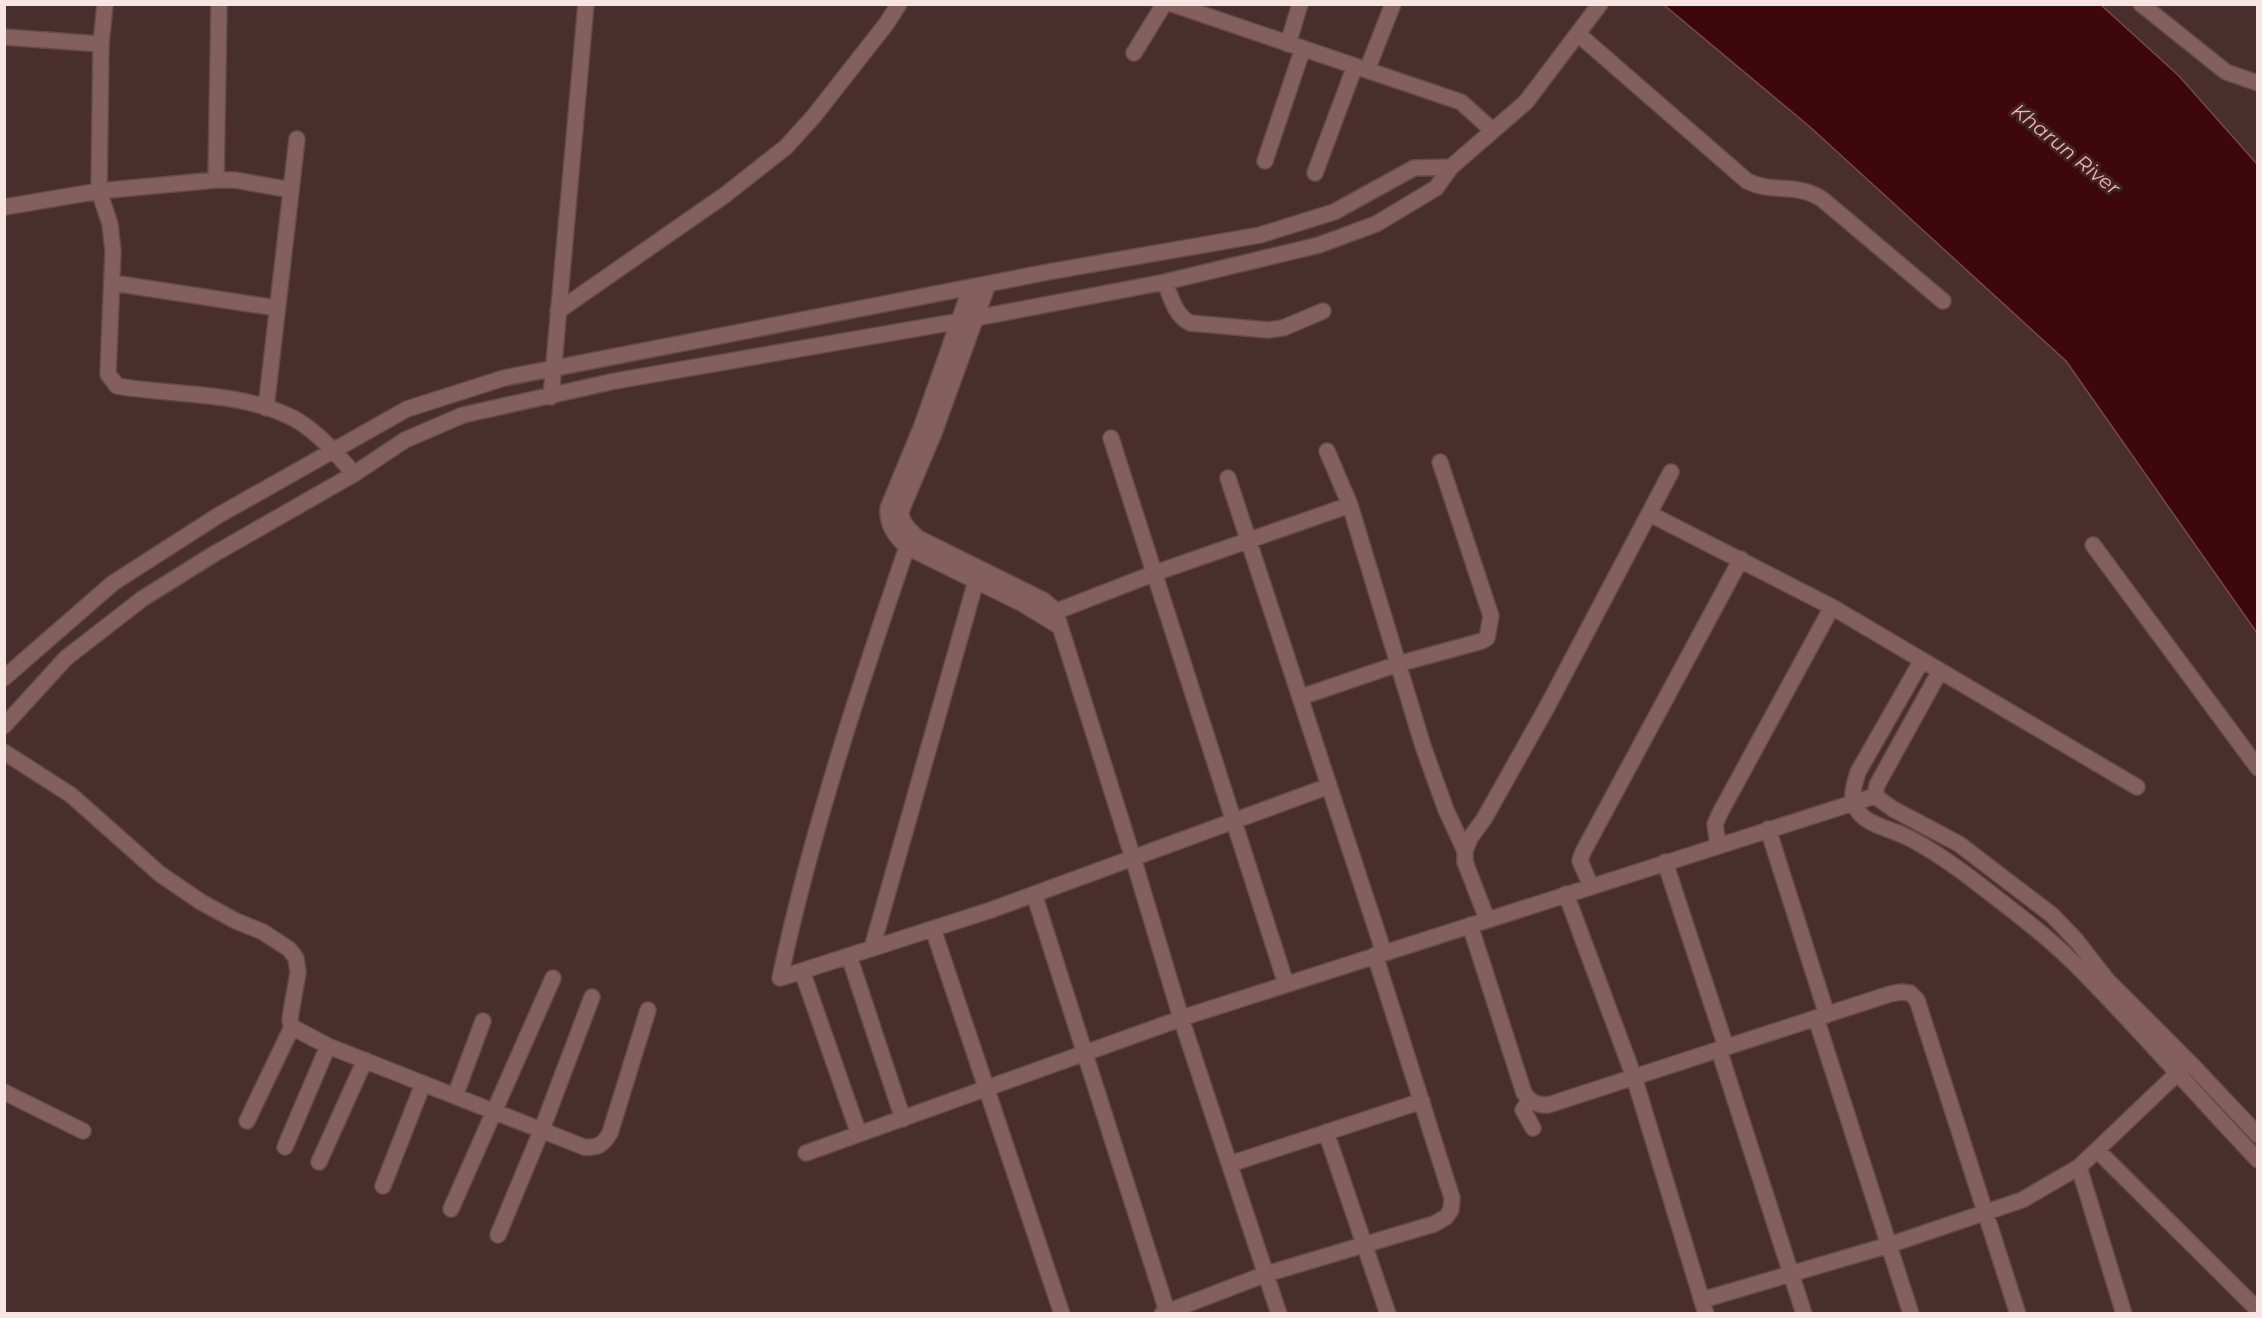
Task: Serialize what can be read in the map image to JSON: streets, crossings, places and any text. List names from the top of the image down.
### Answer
{
  "water": ["Kharun River"]
}
